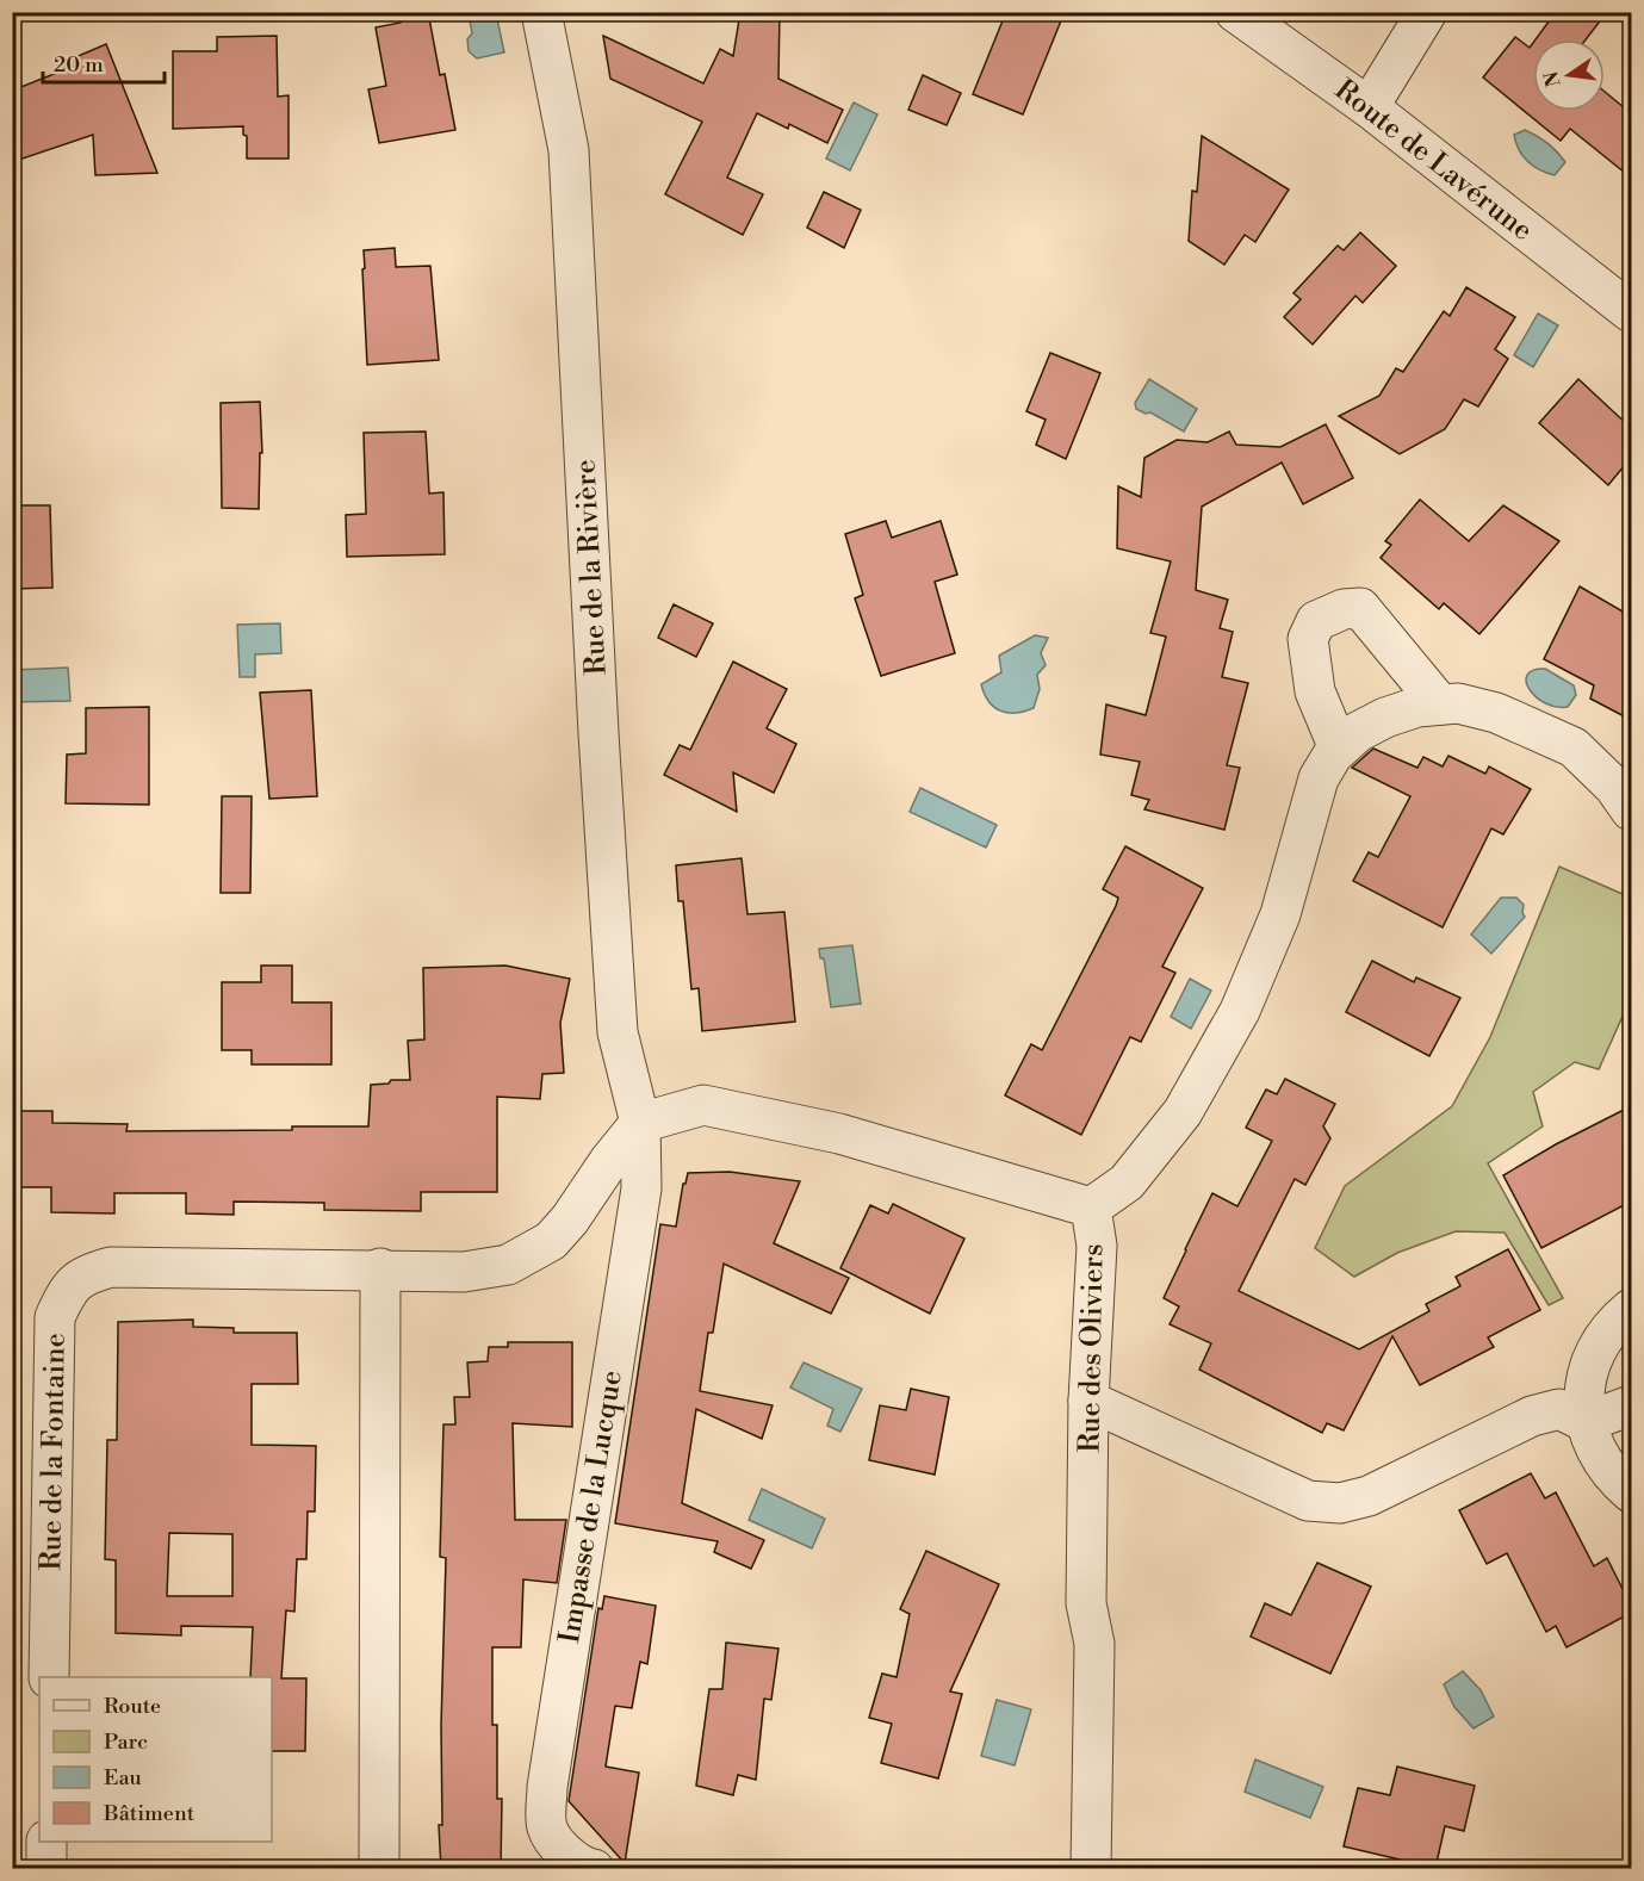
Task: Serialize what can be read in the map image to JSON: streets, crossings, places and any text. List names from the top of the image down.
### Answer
{
  "streets": {
    "street": [
      "Route de Lavérune",
      "Rue de la Rivière",
      "Rue des Oliviers",
      "Rue de la Fontaine",
      "Impasse de la Lucque"
    ]
  },
  "crossings": [
    ["Rue de la Rivière", "Rue des Oliviers"],
    ["Rue de la Rivière", "Rue de la Fontaine"],
    ["Rue de la Rivière", "Impasse de la Lucque"],
    ["Rue des Oliviers", "Rue de la Fontaine"],
    ["Rue des Oliviers", "Impasse de la Lucque"],
    ["Rue de la Fontaine", "Impasse de la Lucque"]
  ],
  "legend": [
    "Route",
    "Parc",
    "Eau",
    "Bâtiment"
  ],
  "scale_bar": "20 m",
  "north": "left"
}
